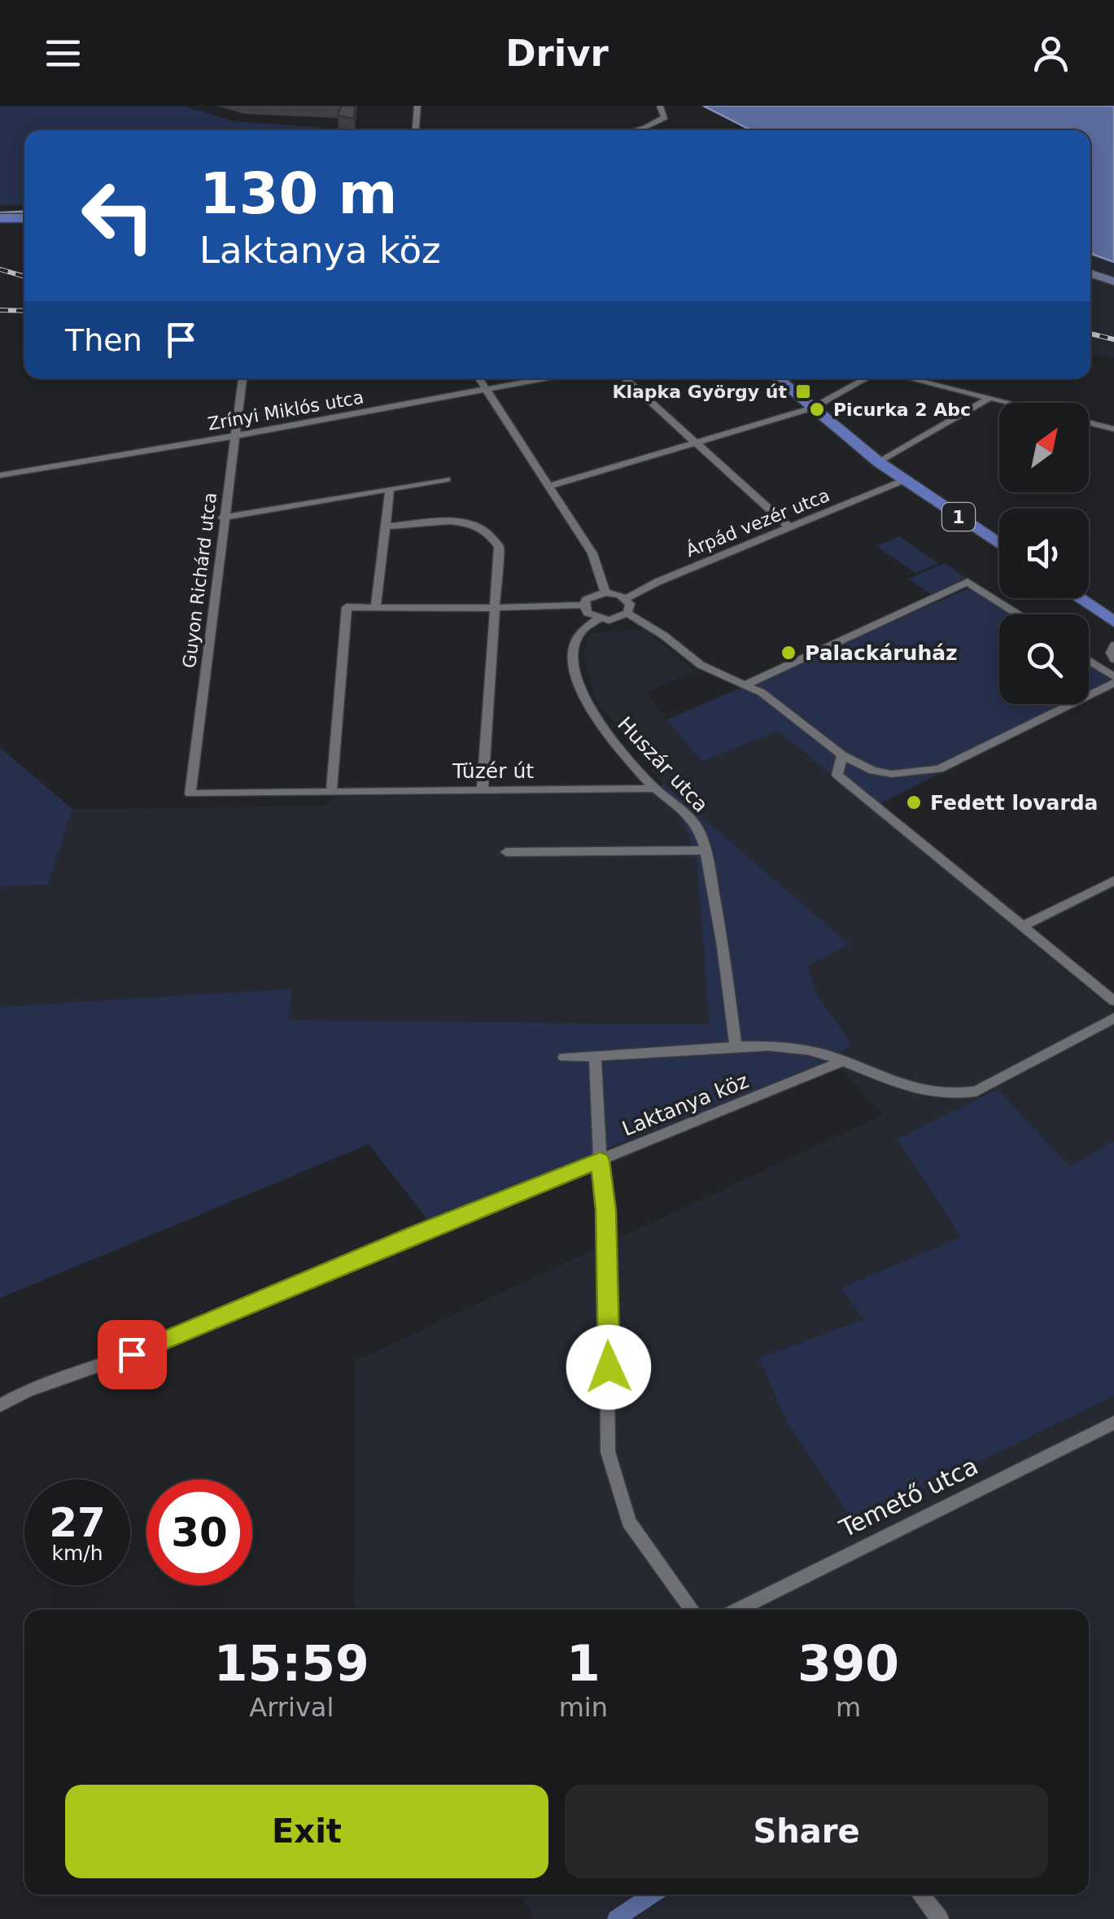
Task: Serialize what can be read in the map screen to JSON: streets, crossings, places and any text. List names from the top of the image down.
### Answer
{
  "streets": {
    "main road": ["1"],
    "street": [
      "Zrínyi Miklós utca",
      "Árpád vezér utca",
      "Guyon Richárd utca",
      "Huszár utca",
      "Tüzér út",
      "Laktanya köz",
      "Temető utca"
    ]
  },
  "crossings": [
    ["Zrínyi Miklós utca", "Guyon Richárd utca"],
    ["1", "Árpád vezér utca"],
    ["Guyon Richárd utca", "Tüzér út"],
    ["Huszár utca", "Tüzér út"],
    ["Huszár utca", "Laktanya köz"]
  ],
  "places": {
    "transit": ["Klapka György út"],
    "other": ["Picurka 2 Abc", "Palackáruház", "Fedett lovarda"]
  },
  "north": "top right",
  "page": {
    "header": "Drivr",
    "turn": ["130 m", "Laktanya köz"],
    "then": "Then",
    "speed": "27 km/h",
    "limit": "30",
    "eta": [
      "15:59",
      "Arrival",
      "1",
      "min",
      "390",
      "m"
    ],
    "buttons": ["Exit", "Share"]
  }
}
